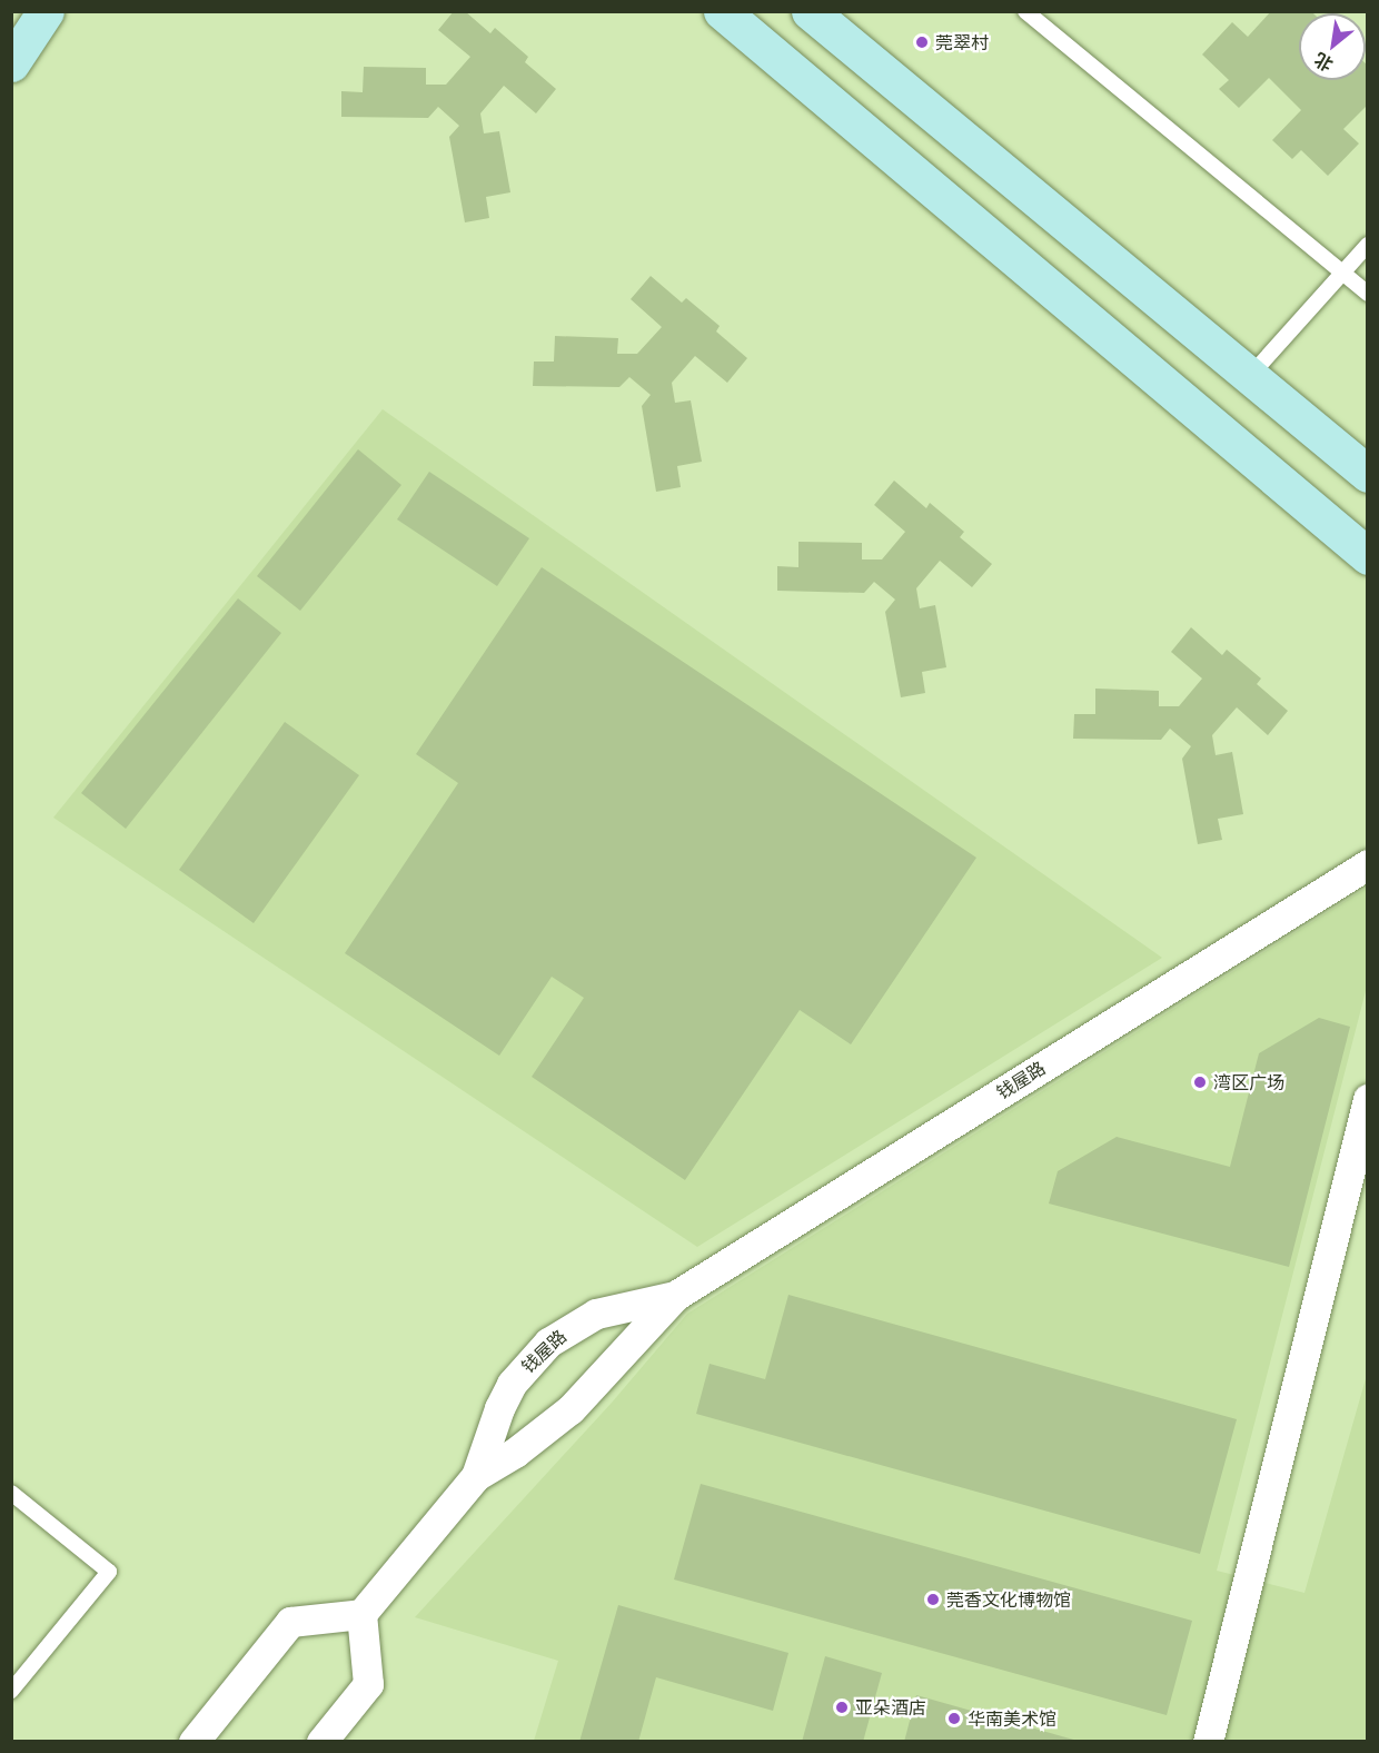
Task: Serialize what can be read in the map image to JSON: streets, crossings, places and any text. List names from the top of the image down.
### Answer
{
  "streets": {
    "street": ["钱屋路"]
  },
  "places": [
    "莞翠村",
    "湾区广场",
    "莞香文化博物馆",
    "亚朵酒店",
    "华南美术馆"
  ],
  "north": "bottom left"
}
